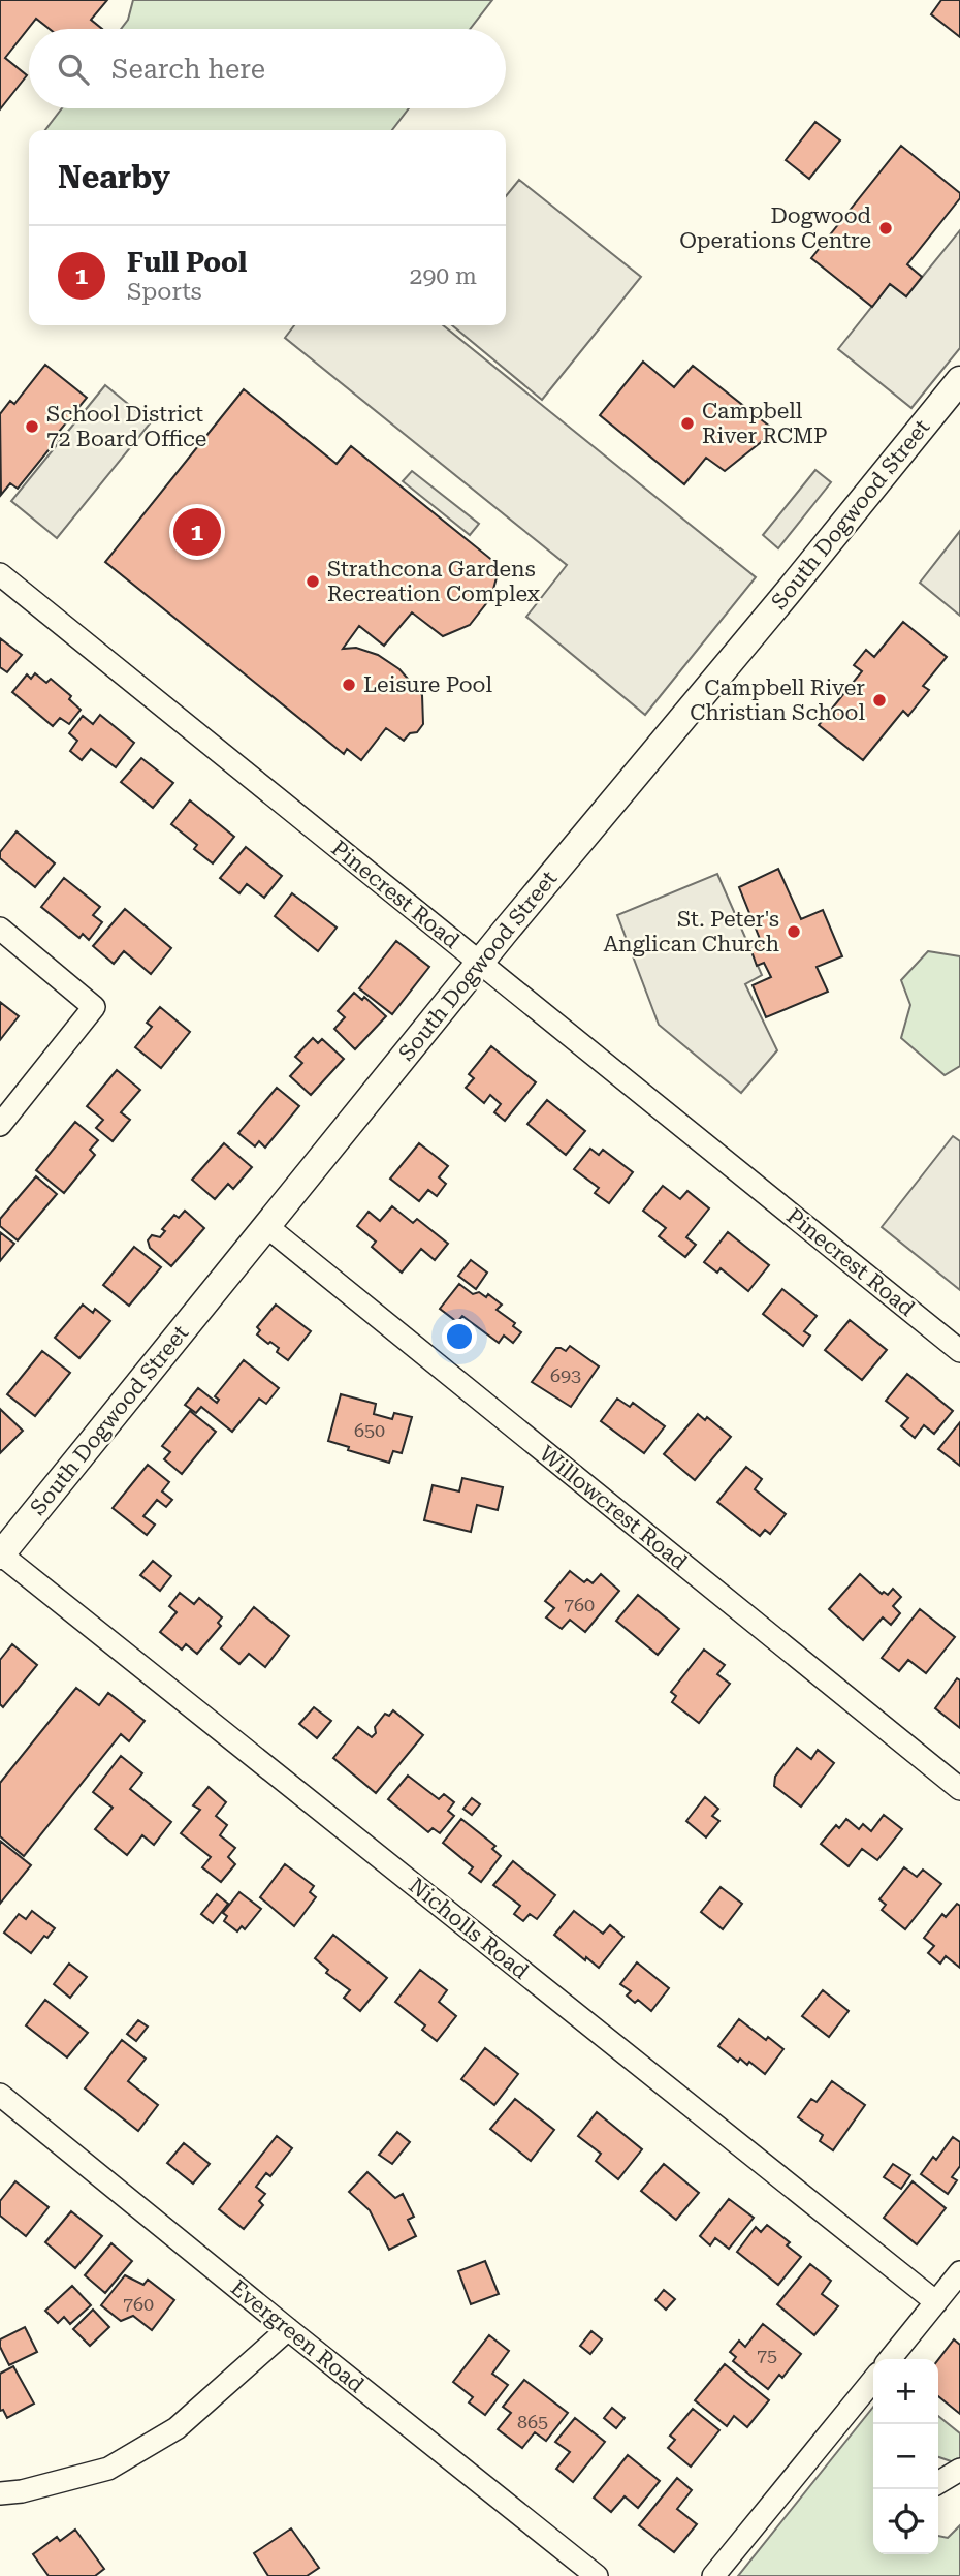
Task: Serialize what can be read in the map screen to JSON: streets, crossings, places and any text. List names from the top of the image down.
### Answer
{
  "streets": {
    "main road": ["South Dogwood Street"],
    "street": [
      "Pinecrest Road",
      "Willowcrest Road",
      "Nicholls Road",
      "Evergreen Road"
    ]
  },
  "crossings": [
    ["South Dogwood Street", "Pinecrest Road"],
    ["South Dogwood Street", "Willowcrest Road"],
    ["South Dogwood Street", "Nicholls Road"]
  ],
  "places": [
    "Dogwood Operations Centre",
    "Campbell River RCMP",
    "School District 72 Board Office",
    "Strathcona Gardens Recreation Complex",
    "Leisure Pool",
    "Campbell River Christian School",
    "St. Peter's Anglican Church"
  ],
  "house_numbers": [
    "693",
    "650",
    "760",
    "760",
    "75",
    "865"
  ],
  "page": {
    "search": "Search here",
    "heading": "Nearby",
    "list": [
      {
        "mark": "1",
        "name": "Full Pool",
        "note": "Sports",
        "value": "290 m"
      }
    ],
    "pins": "1",
    "map_buttons": ["+", "−"]
  }
}
